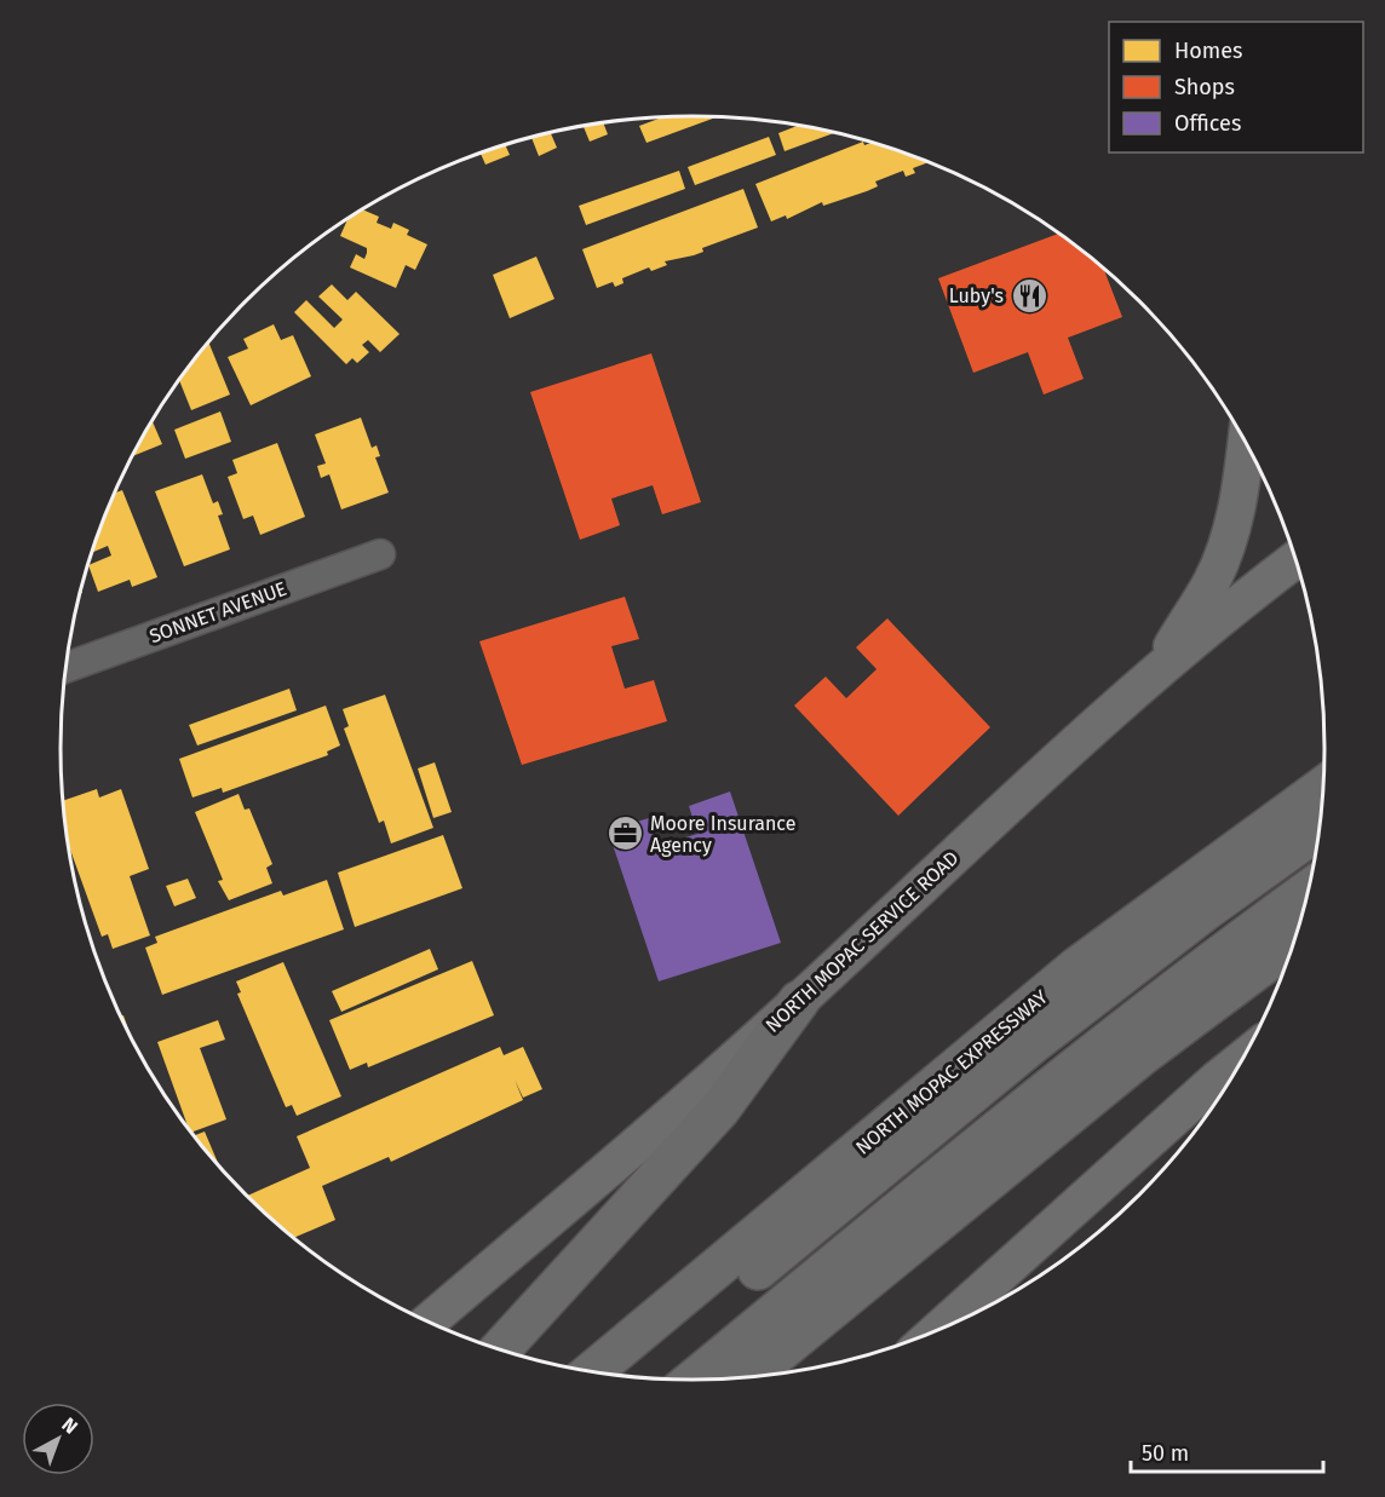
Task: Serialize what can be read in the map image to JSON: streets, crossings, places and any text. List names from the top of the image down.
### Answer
{
  "streets": {
    "highway": ["NORTH MOPAC EXPRESSWAY"],
    "main road": ["NORTH MOPAC SERVICE ROAD"],
    "street": ["SONNET AVENUE"]
  },
  "places": {
    "restaurant": ["Luby's"],
    "office": ["Moore Insurance Agency"]
  },
  "legend": ["Homes", "Shops", "Offices"],
  "scale_bar": "50 m",
  "north": "top right"
}
